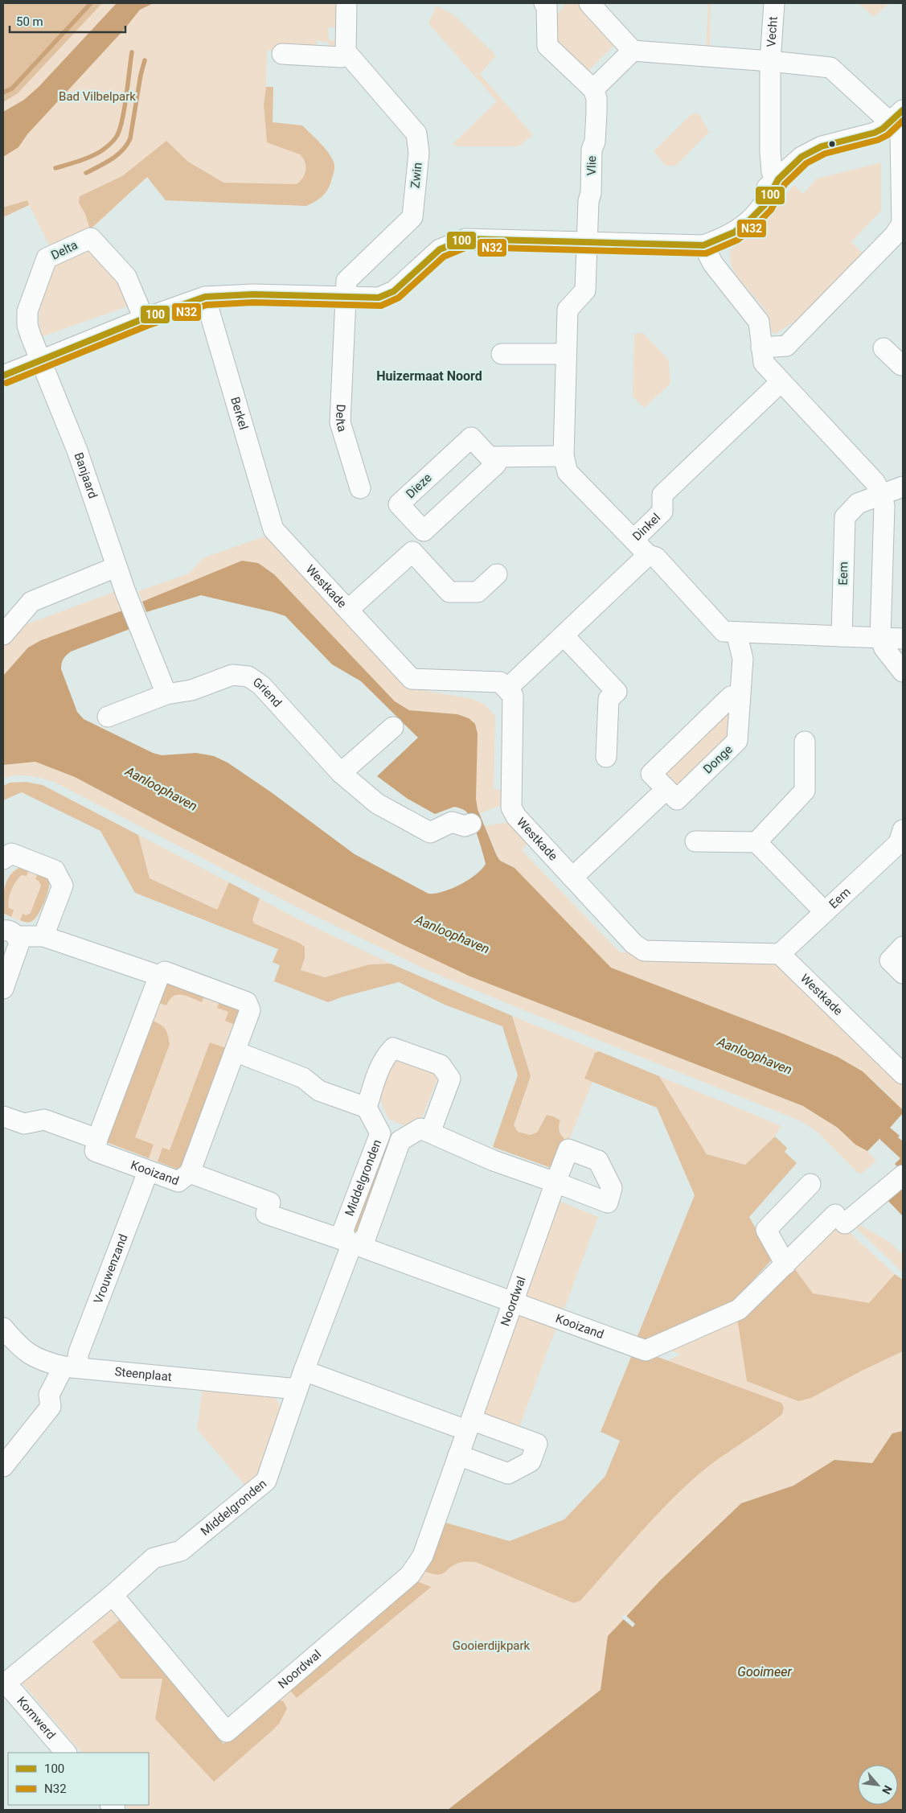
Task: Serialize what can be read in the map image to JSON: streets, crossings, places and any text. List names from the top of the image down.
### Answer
{
  "streets": {
    "street": [
      "Vecht",
      "Vlie",
      "Zwin",
      "Delta",
      "Berkel",
      "Banjaard",
      "Dieze",
      "Dinkel",
      "Eem",
      "Westkade",
      "Griend",
      "Donge",
      "Kooizand",
      "Middelgronden",
      "Vrouwenzand",
      "Noordwal",
      "Steenplaat",
      "Kornwerd"
    ]
  },
  "crossings": [
    ["Zwin", "Delta"],
    ["Delta", "Banjaard"],
    ["Berkel", "Westkade"],
    ["Banjaard", "Griend"],
    ["Dinkel", "Westkade"],
    ["Eem", "Westkade"],
    ["Kooizand", "Middelgronden"],
    ["Kooizand", "Vrouwenzand"],
    ["Kooizand", "Noordwal"],
    ["Middelgronden", "Noordwal"],
    ["Middelgronden", "Steenplaat"],
    ["Middelgronden", "Kornwerd"],
    ["Vrouwenzand", "Steenplaat"]
  ],
  "districts": ["Huizermaat Noord"],
  "water": ["Aanloophaven", "Gooimeer"],
  "parks": ["Bad Vilbelpark", "Gooierdijkpark"],
  "lines": ["transit line 100", "transit line N32"],
  "legend": ["100", "N32"],
  "scale_bar": "50 m",
  "north": "bottom right"
}
